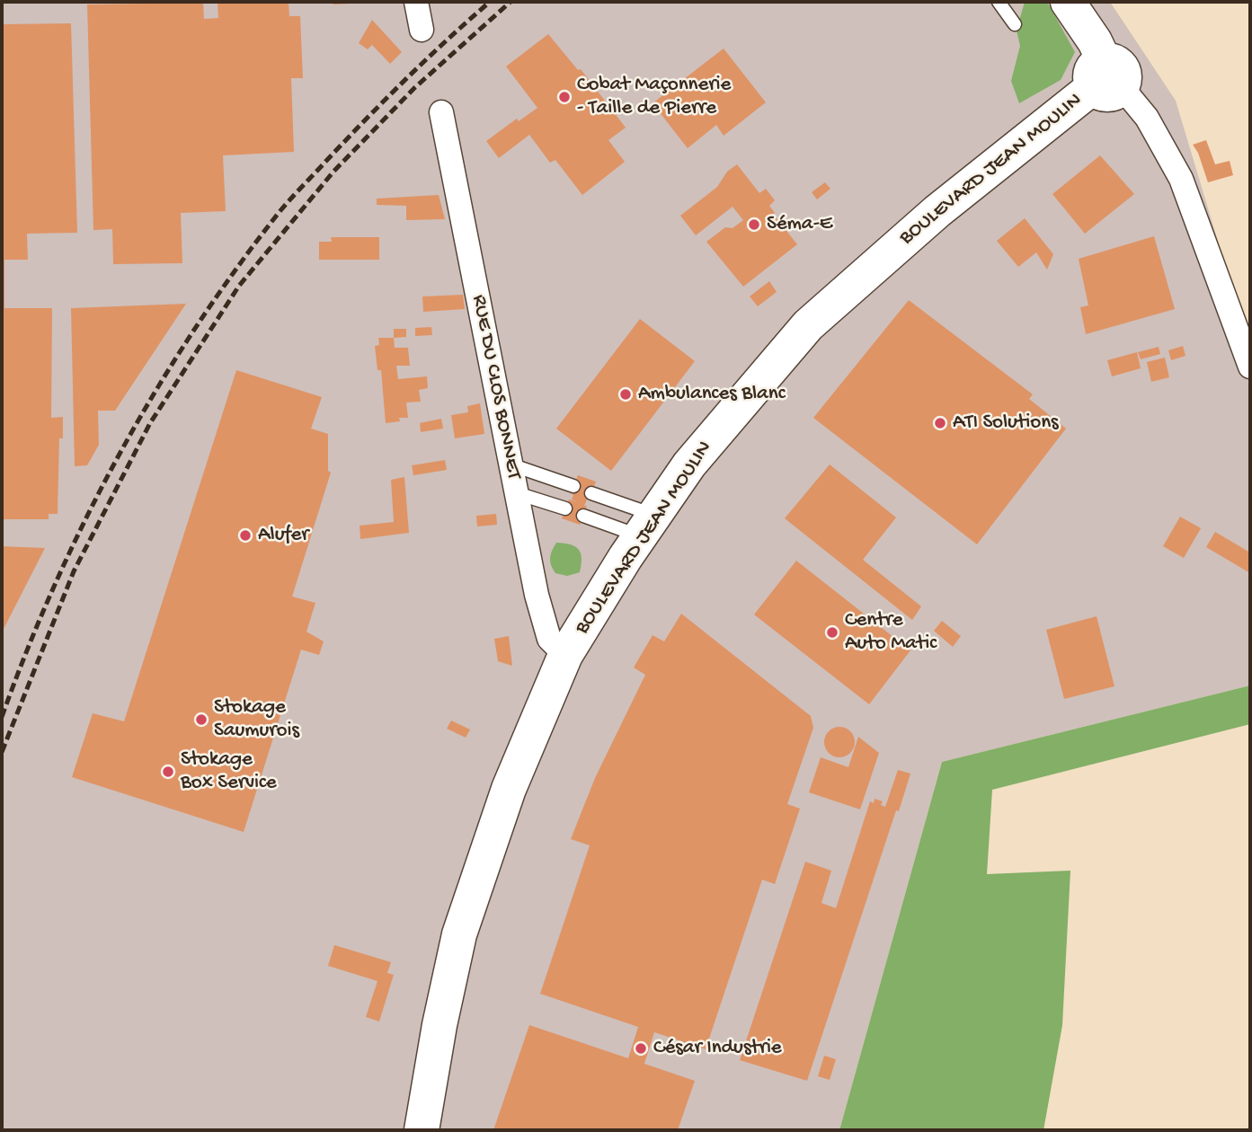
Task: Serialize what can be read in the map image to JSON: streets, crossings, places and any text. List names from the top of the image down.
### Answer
{
  "streets": {
    "street": ["BOULEVARD JEAN MOULIN", "RUE DU CLOS BONNET"]
  },
  "crossings": [
    ["BOULEVARD JEAN MOULIN", "RUE DU CLOS BONNET"]
  ],
  "places": [
    "Cobat Maçonnerie - Taille de Pierre",
    "Séma-E",
    "Ambulances Blanc",
    "ATI Solutions",
    "Alufer",
    "Centre Auto Matic",
    "Stokage Saumurois",
    "Stokage Box Service",
    "César Industrie"
  ]
}
